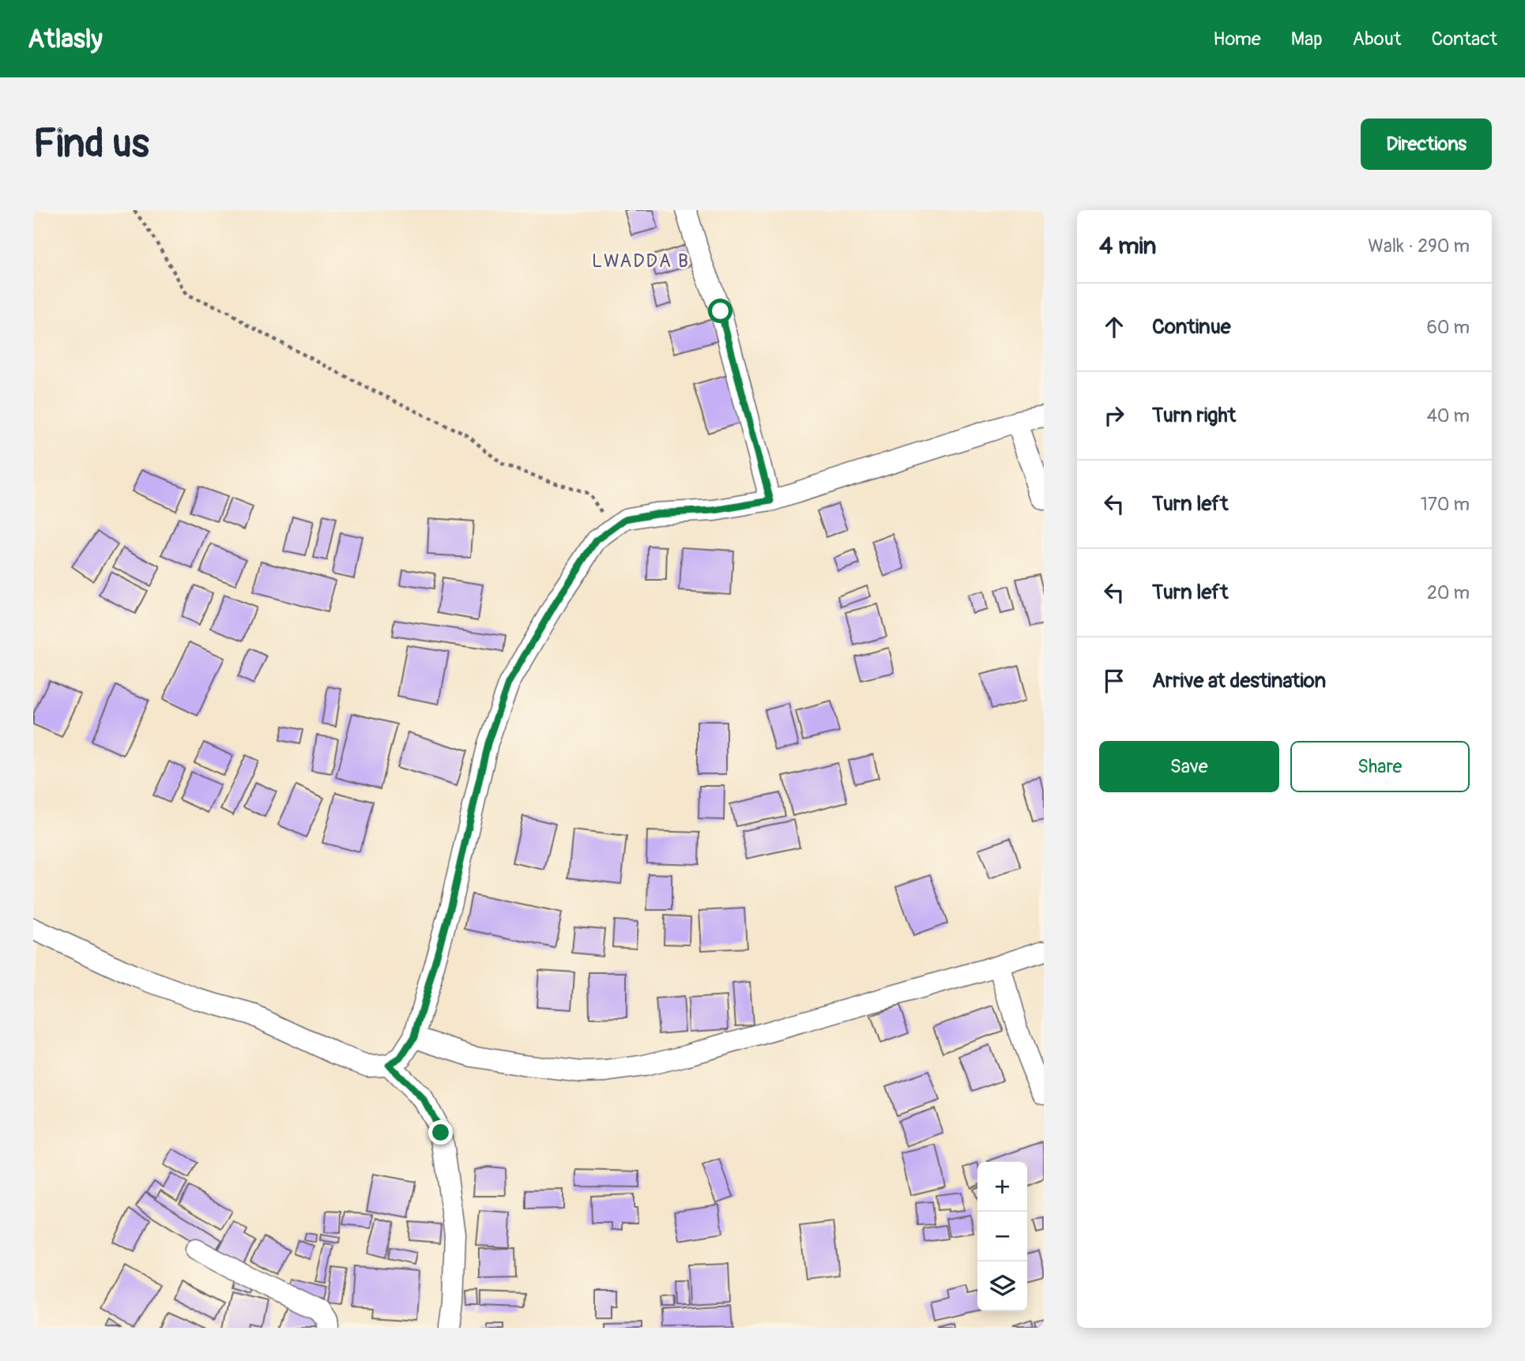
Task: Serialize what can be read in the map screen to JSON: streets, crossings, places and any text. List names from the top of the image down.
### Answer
{
  "districts": ["LWADDA B"],
  "page": {
    "header": "Atlasly",
    "nav": [
      "Home",
      "Map",
      "About",
      "Contact"
    ],
    "buttons": [
      "Directions",
      ["Save", "Share"]
    ],
    "title": "Find us",
    "heading": ["4 min", "Walk · 290 m"],
    "list": [
      ["Continue", "60 m"],
      ["Turn right", "40 m"],
      ["Turn left", "170 m"],
      ["Turn left", "20 m"],
      "Arrive at destination"
    ],
    "map_buttons": ["+", "−"]
  }
}
